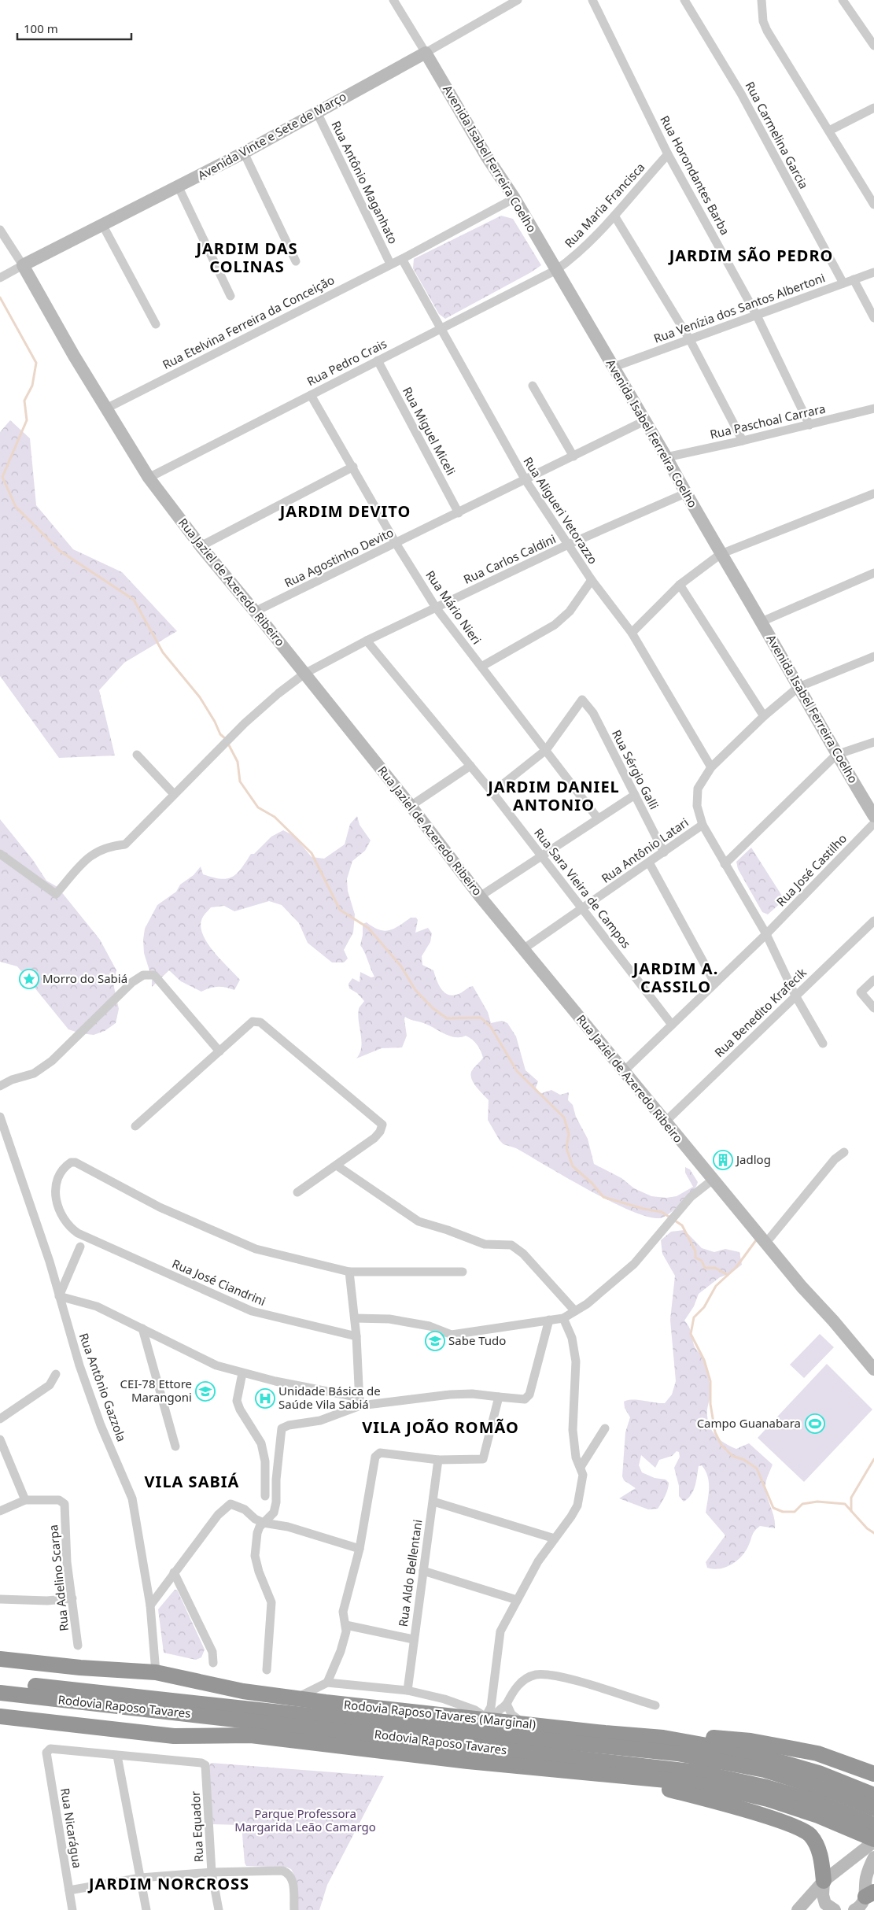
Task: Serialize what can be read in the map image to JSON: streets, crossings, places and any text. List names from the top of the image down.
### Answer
{
  "streets": {
    "highway": ["Rodovia Raposo Tavares", "Rodovia Raposo Tavares (Marginal)"],
    "street": [
      "Rua Carmelina Garcia",
      "Avenida Vinte e Sete de Março",
      "Avenida Isabel Ferreira Coelho",
      "Rua Horondantes Barba",
      "Rua Antônio Maganhato",
      "Rua Maria Francisca",
      "Rua Venízia dos Santos Albertoni",
      "Rua Etelvina Ferreira da Conceição",
      "Rua Pedro Crais",
      "Rua Paschoal Carrara",
      "Rua Miguel Miceli",
      "Rua Aligueri Vetorazzo",
      "Rua Agostinho Devito",
      "Rua Carlos Caldini",
      "Rua Jaziel de Azeredo Ribeiro",
      "Rua Mário Nieri",
      "Rua Sérgio Galli",
      "Rua Antônio Latari",
      "Rua José Castilho",
      "Rua Sara Vieira de Campos",
      "Rua Benedito Krafecik",
      "Rua José Ciandrini",
      "Rua Antônio Gazzola",
      "Rua Aldo Bellentani",
      "Rua Adelino Scarpa",
      "Rua Equador",
      "Rua Nicarágua"
    ]
  },
  "crossings": [
    ["Rua Carmelina Garcia", "Rua Venízia dos Santos Albertoni"],
    ["Avenida Vinte e Sete de Março", "Avenida Isabel Ferreira Coelho"],
    ["Avenida Vinte e Sete de Março", "Rua Antônio Maganhato"],
    ["Avenida Vinte e Sete de Março", "Rua Jaziel de Azeredo Ribeiro"],
    ["Avenida Isabel Ferreira Coelho", "Rua Maria Francisca"],
    ["Avenida Isabel Ferreira Coelho", "Rua Venízia dos Santos Albertoni"],
    ["Avenida Isabel Ferreira Coelho", "Rua Etelvina Ferreira da Conceição"],
    ["Avenida Isabel Ferreira Coelho", "Rua Pedro Crais"],
    ["Avenida Isabel Ferreira Coelho", "Rua Paschoal Carrara"],
    ["Avenida Isabel Ferreira Coelho", "Rua Agostinho Devito"],
    ["Avenida Isabel Ferreira Coelho", "Rua Carlos Caldini"],
    ["Rua Horondantes Barba", "Rua Maria Francisca"],
    ["Rua Horondantes Barba", "Rua Venízia dos Santos Albertoni"],
    ["Rua Horondantes Barba", "Rua Paschoal Carrara"],
    ["Rua Antônio Maganhato", "Rua Etelvina Ferreira da Conceição"],
    ["Rua Maria Francisca", "Rua Pedro Crais"],
    ["Rua Etelvina Ferreira da Conceição", "Rua Aligueri Vetorazzo"],
    ["Rua Etelvina Ferreira da Conceição", "Rua Jaziel de Azeredo Ribeiro"],
    ["Rua Pedro Crais", "Rua Miguel Miceli"],
    ["Rua Pedro Crais", "Rua Aligueri Vetorazzo"],
    ["Rua Pedro Crais", "Rua Jaziel de Azeredo Ribeiro"],
    ["Rua Pedro Crais", "Rua Mário Nieri"],
    ["Rua Miguel Miceli", "Rua Agostinho Devito"],
    ["Rua Aligueri Vetorazzo", "Rua Agostinho Devito"],
    ["Rua Aligueri Vetorazzo", "Rua Carlos Caldini"],
    ["Rua Agostinho Devito", "Rua Jaziel de Azeredo Ribeiro"],
    ["Rua Agostinho Devito", "Rua Mário Nieri"],
    ["Rua Carlos Caldini", "Rua Jaziel de Azeredo Ribeiro"],
    ["Rua Carlos Caldini", "Rua Mário Nieri"],
    ["Rua Carlos Caldini", "Rua Sara Vieira de Campos"],
    ["Rua Jaziel de Azeredo Ribeiro", "Rua Antônio Latari"],
    ["Rua Jaziel de Azeredo Ribeiro", "Rua José Castilho"],
    ["Rua Jaziel de Azeredo Ribeiro", "Rua Benedito Krafecik"],
    ["Rua Mário Nieri", "Rua Sérgio Galli"],
    ["Rua Sérgio Galli", "Rua Antônio Latari"],
    ["Rua Antônio Latari", "Rua Sara Vieira de Campos"],
    ["Rua José Castilho", "Rua Sara Vieira de Campos"],
    ["Rua Antônio Gazzola", "Rodovia Raposo Tavares (Marginal)"],
    ["Rua Equador", "Rua Nicarágua"]
  ],
  "districts": [
    "JARDIM DAS COLINAS",
    "JARDIM SÃO PEDRO",
    "JARDIM DEVITO",
    "JARDIM DANIEL ANTONIO",
    "JARDIM A. CASSILO",
    "VILA JOÃO ROMÃO",
    "VILA SABIÁ",
    "JARDIM NORCROSS"
  ],
  "parks": ["Parque Professora Margarida Leão Camargo"],
  "places": {
    "place": ["Morro do Sabiá"],
    "building": ["Jadlog"],
    "school or university": ["Sabe Tudo", "CEI-78 Ettore Marangoni"],
    "hospital": ["Unidade Básica de Saúde Vila Sabiá"],
    "sports": ["Campo Guanabara"]
  },
  "scale_bar": "100 m"
}
